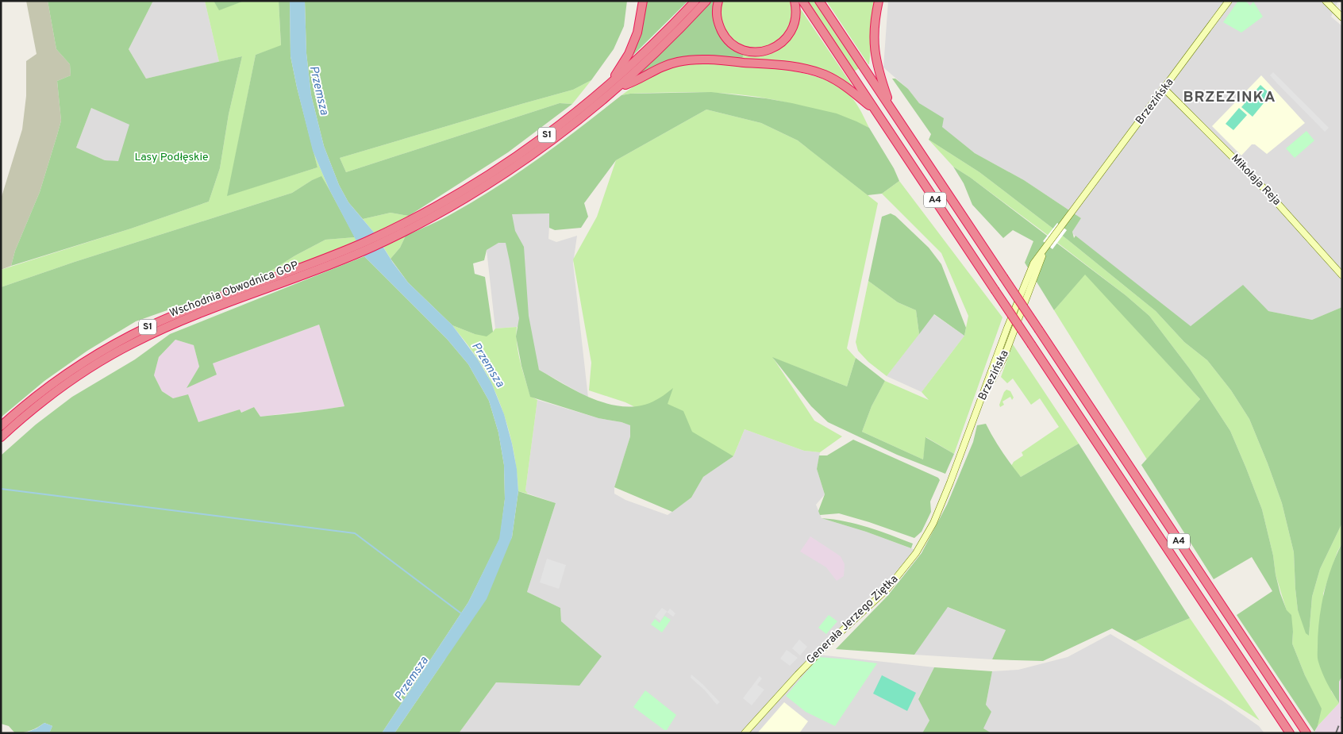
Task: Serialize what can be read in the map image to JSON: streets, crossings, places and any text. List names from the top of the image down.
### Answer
{
  "streets": {
    "highway": ["S1", "A4", "Wschodnia Obwodnica GOP"],
    "main road": ["Brzezińska", "Mikołaja Reja", "Generała Jerzego Ziętka"]
  },
  "crossings": [
    ["Brzezińska", "Mikołaja Reja"],
    ["Brzezińska", "Generała Jerzego Ziętka"],
    ["S1", "Wschodnia Obwodnica GOP"]
  ],
  "districts": ["BRZEZINKA"],
  "water": ["Przemsza"],
  "parks": ["Lasy Podłęskie"]
}
